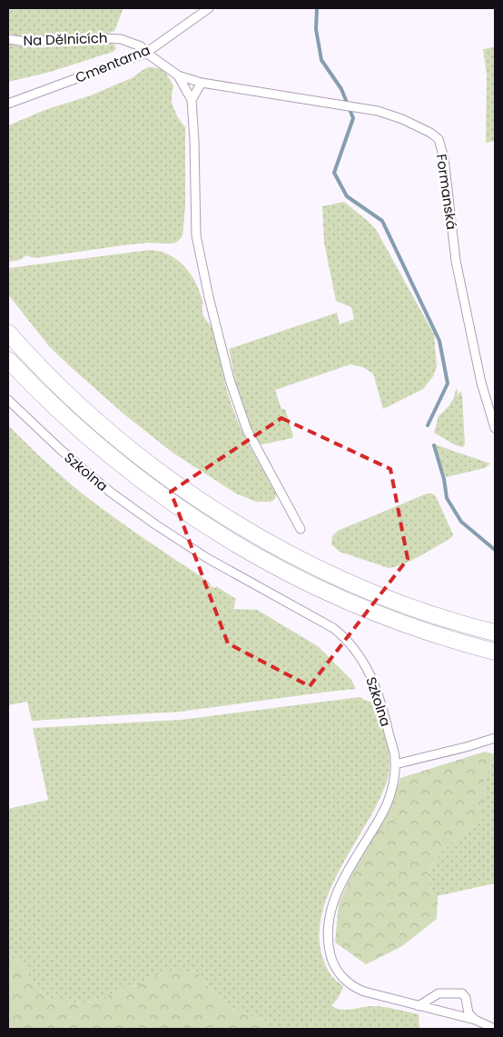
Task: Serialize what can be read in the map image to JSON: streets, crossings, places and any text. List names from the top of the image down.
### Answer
{
  "streets": {
    "street": [
      "Na Dělnicích",
      "Cmentarna",
      "Formanská",
      "Szkolna"
    ]
  },
  "crossings": [
    ["Na Dělnicích", "Cmentarna"]
  ]
}
